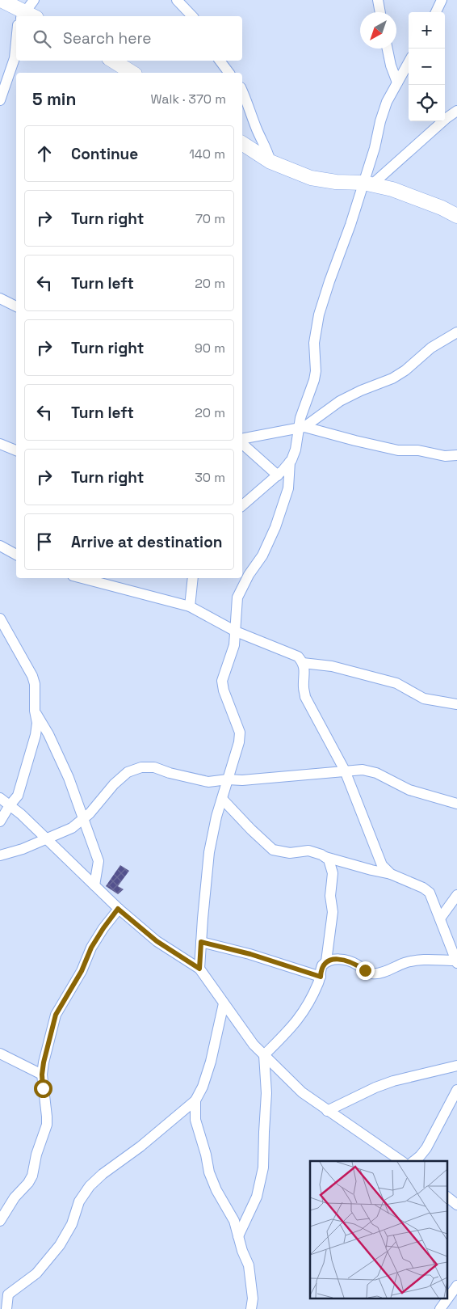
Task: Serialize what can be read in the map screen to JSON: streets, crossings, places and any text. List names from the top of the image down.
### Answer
{
  "north": "bottom left",
  "page": {
    "map_buttons": ["+", "−"],
    "search": "Search here",
    "heading": ["5 min", "Walk · 370 m"],
    "list": [
      ["Continue", "140 m"],
      ["Turn right", "70 m"],
      ["Turn left", "20 m"],
      ["Turn right", "90 m"],
      ["Turn left", "20 m"],
      ["Turn right", "30 m"],
      "Arrive at destination"
    ]
  }
}
